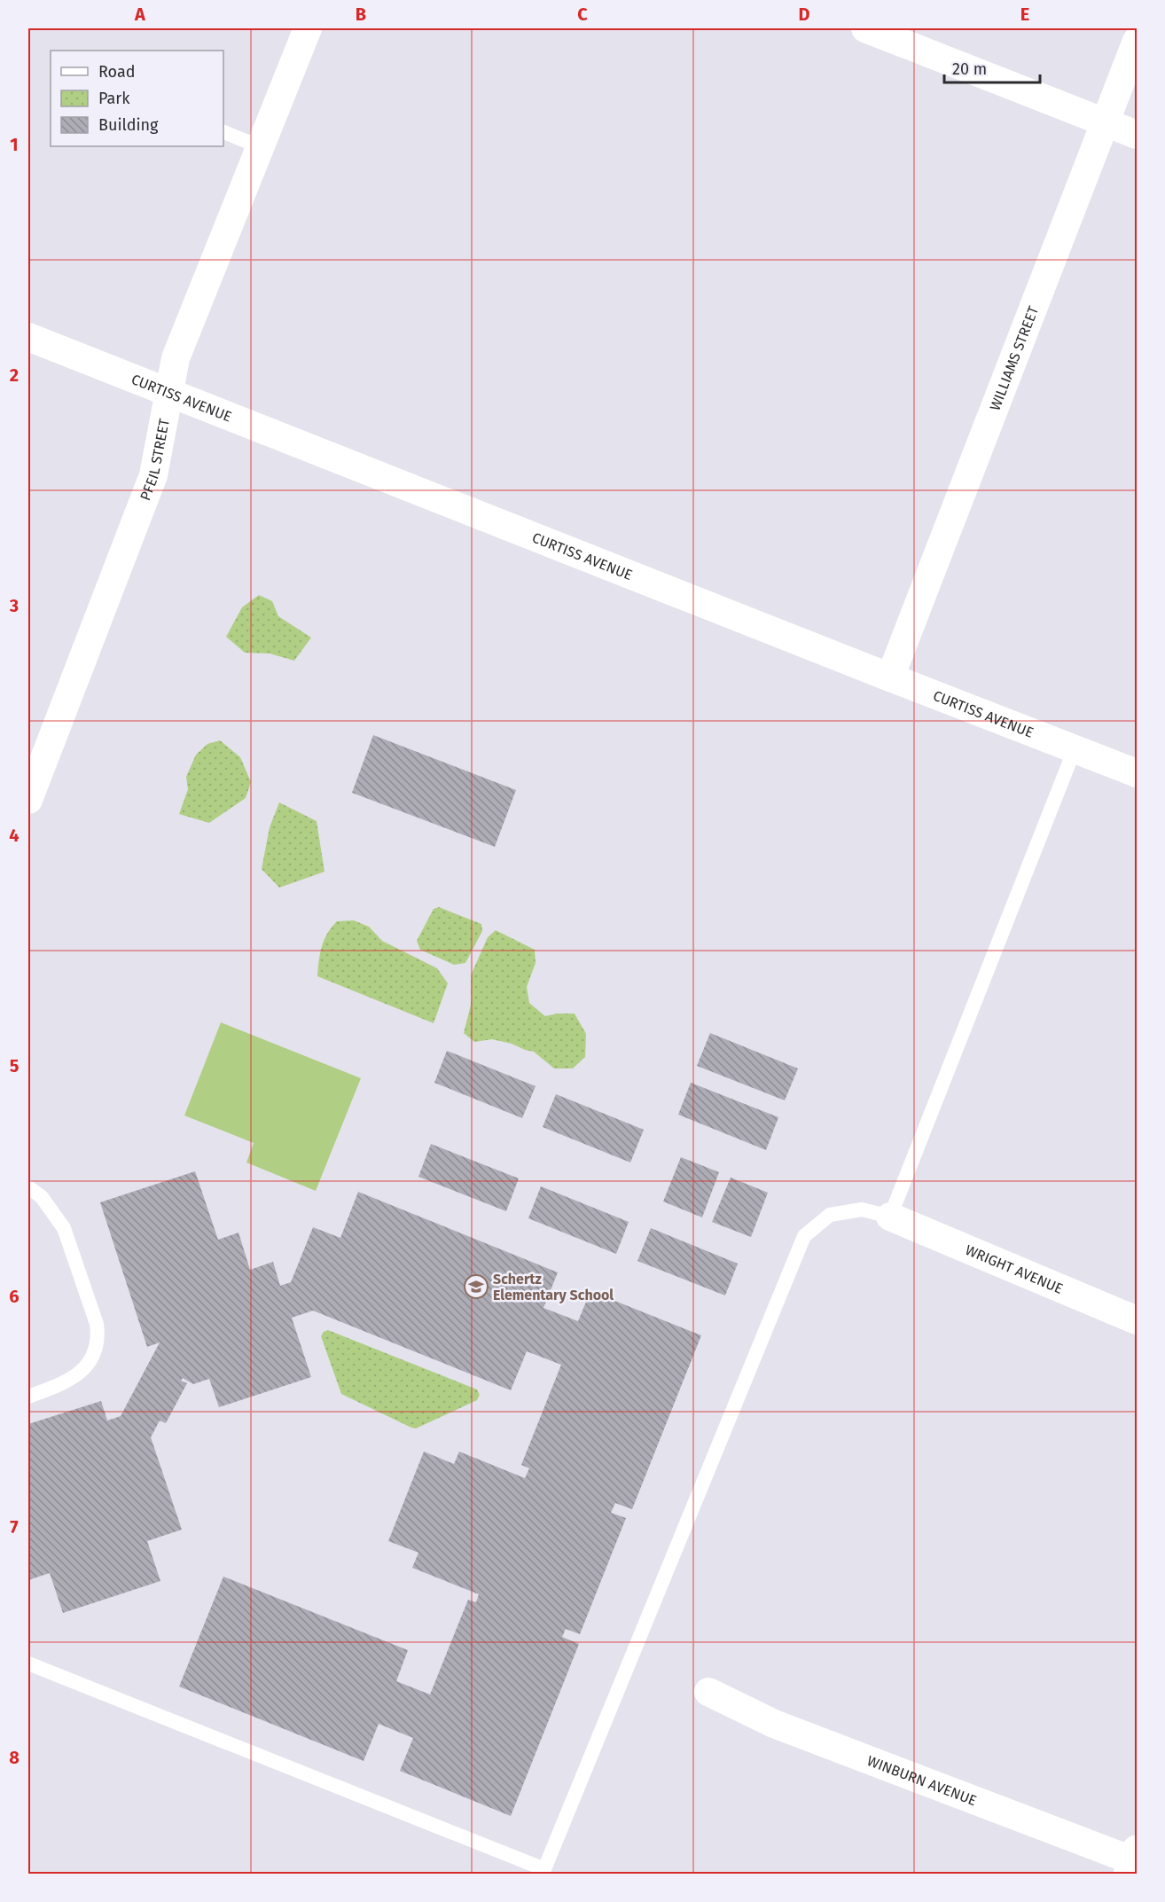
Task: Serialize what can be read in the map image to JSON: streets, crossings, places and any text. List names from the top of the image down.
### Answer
{
  "streets": {
    "street": [
      "WILLIAMS STREET",
      "CURTISS AVENUE",
      "PFEIL STREET",
      "WRIGHT AVENUE",
      "WINBURN AVENUE"
    ]
  },
  "crossings": [
    ["WILLIAMS STREET", "CURTISS AVENUE"],
    ["CURTISS AVENUE", "PFEIL STREET"]
  ],
  "places": {
    "school or university": ["Schertz Elementary School"]
  },
  "legend": ["Road", "Park", "Building"],
  "scale_bar": "20 m",
  "grid": {
    "columns": [
      "A",
      "B",
      "C",
      "D",
      "E"
    ],
    "rows": [
      "1",
      "2",
      "3",
      "4",
      "5",
      "6",
      "7",
      "8"
    ]
  }
}
